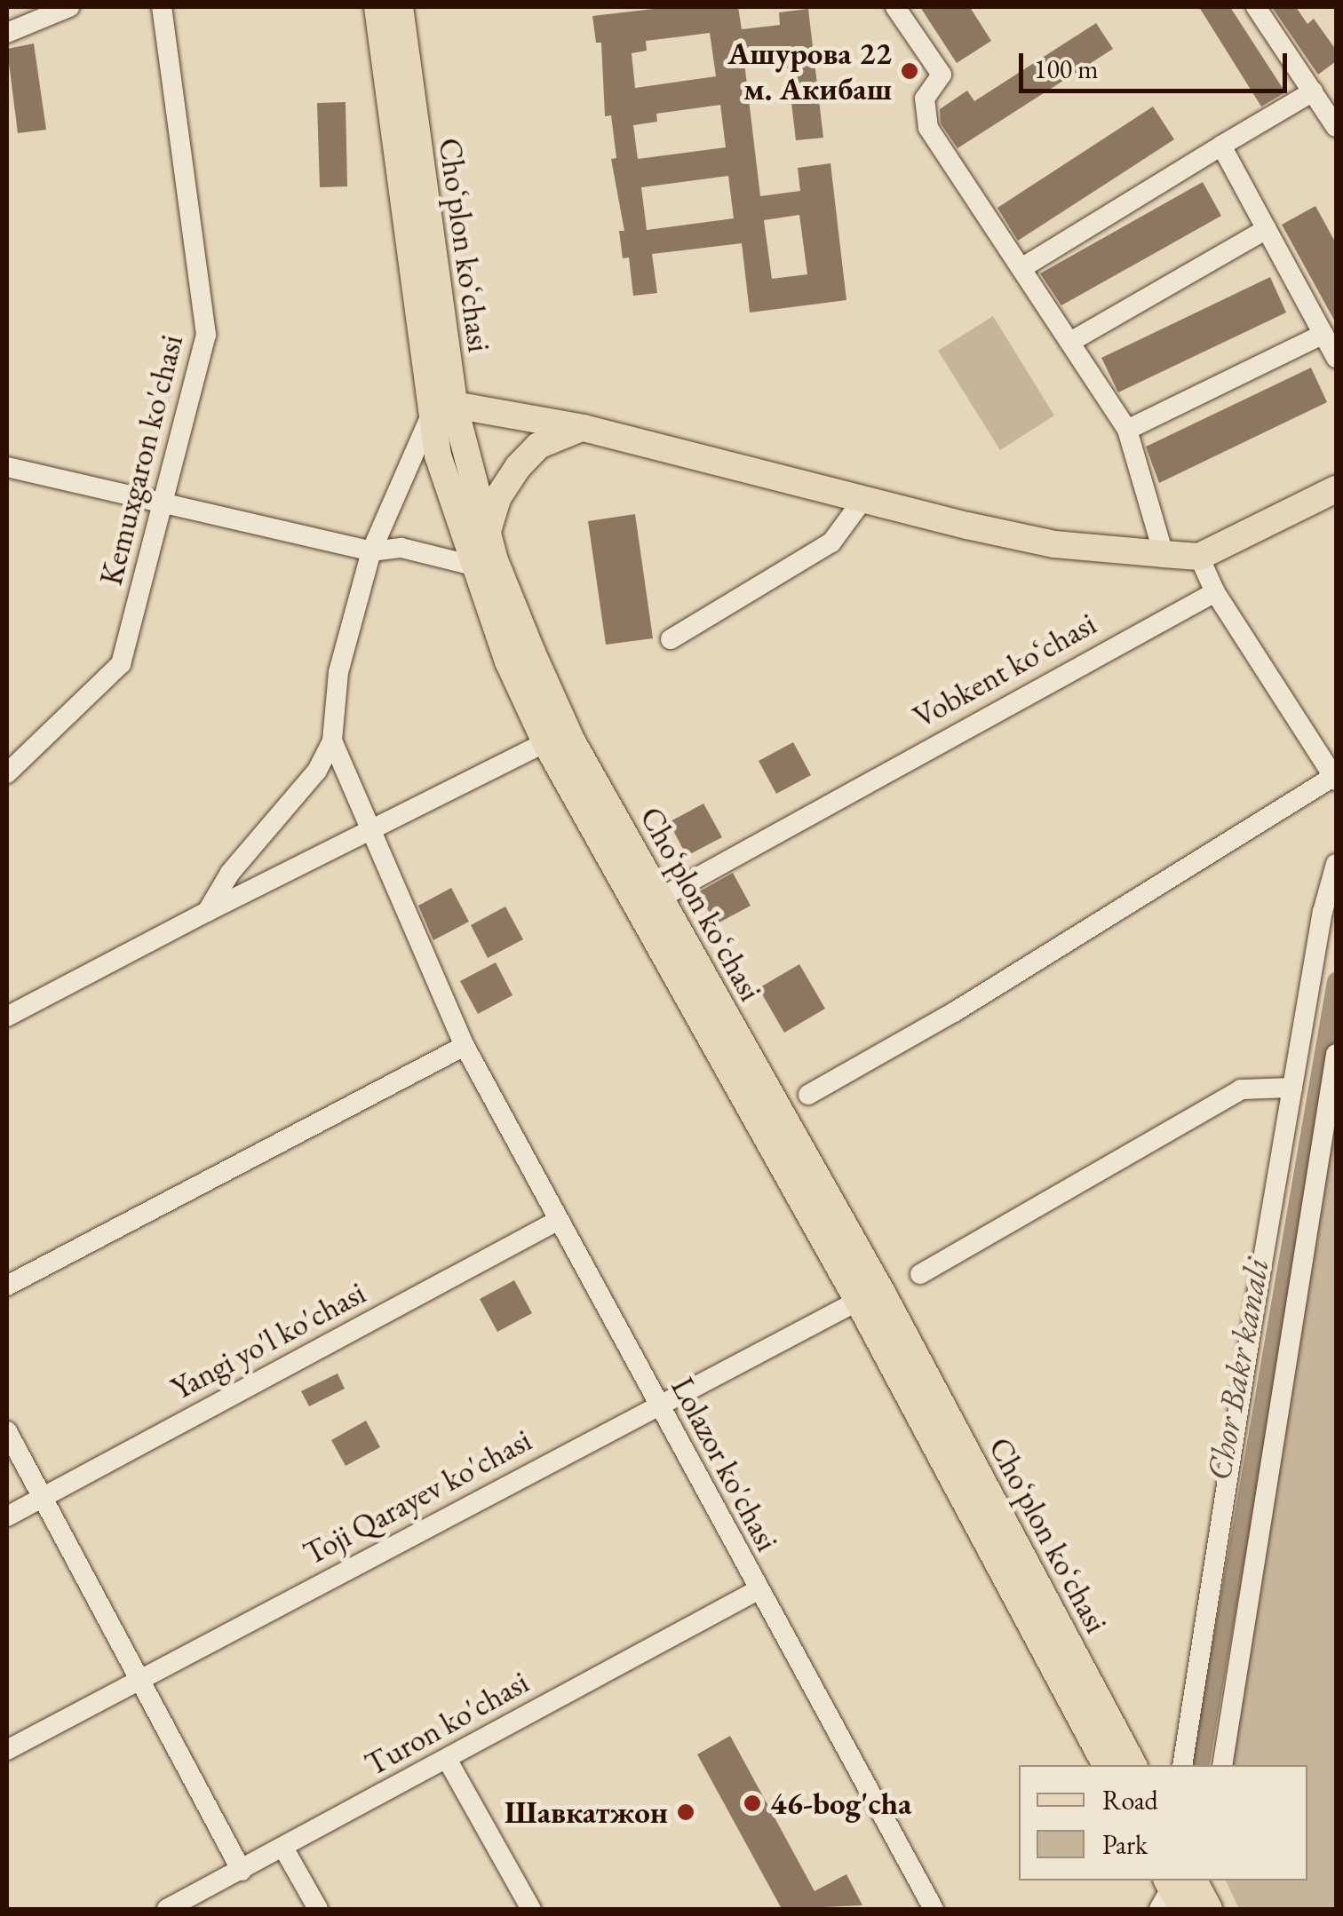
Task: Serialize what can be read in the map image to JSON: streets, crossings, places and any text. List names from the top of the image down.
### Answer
{
  "streets": {
    "main road": ["Choʻplon koʻchasi"],
    "street": [
      "Kemuxgaron ko'chasi",
      "Vobkent koʻchasi",
      "Yangi yo'l ko'chasi",
      "Lolazor ko'chasi",
      "Toji Qarayev ko'chasi",
      "Turon ko'chasi"
    ]
  },
  "crossings": [
    ["Choʻplon koʻchasi", "Vobkent koʻchasi"],
    ["Choʻplon koʻchasi", "Toji Qarayev ko'chasi"],
    ["Yangi yo'l ko'chasi", "Lolazor ko'chasi"],
    ["Lolazor ko'chasi", "Toji Qarayev ko'chasi"],
    ["Lolazor ko'chasi", "Turon ko'chasi"]
  ],
  "water": ["Chor Bakr kanali"],
  "places": ["Ашурова 22 м. Акибаш", "46-bog'cha", "Шавкатжон"],
  "legend": ["Road", "Park"],
  "scale_bar": "100 m"
}
